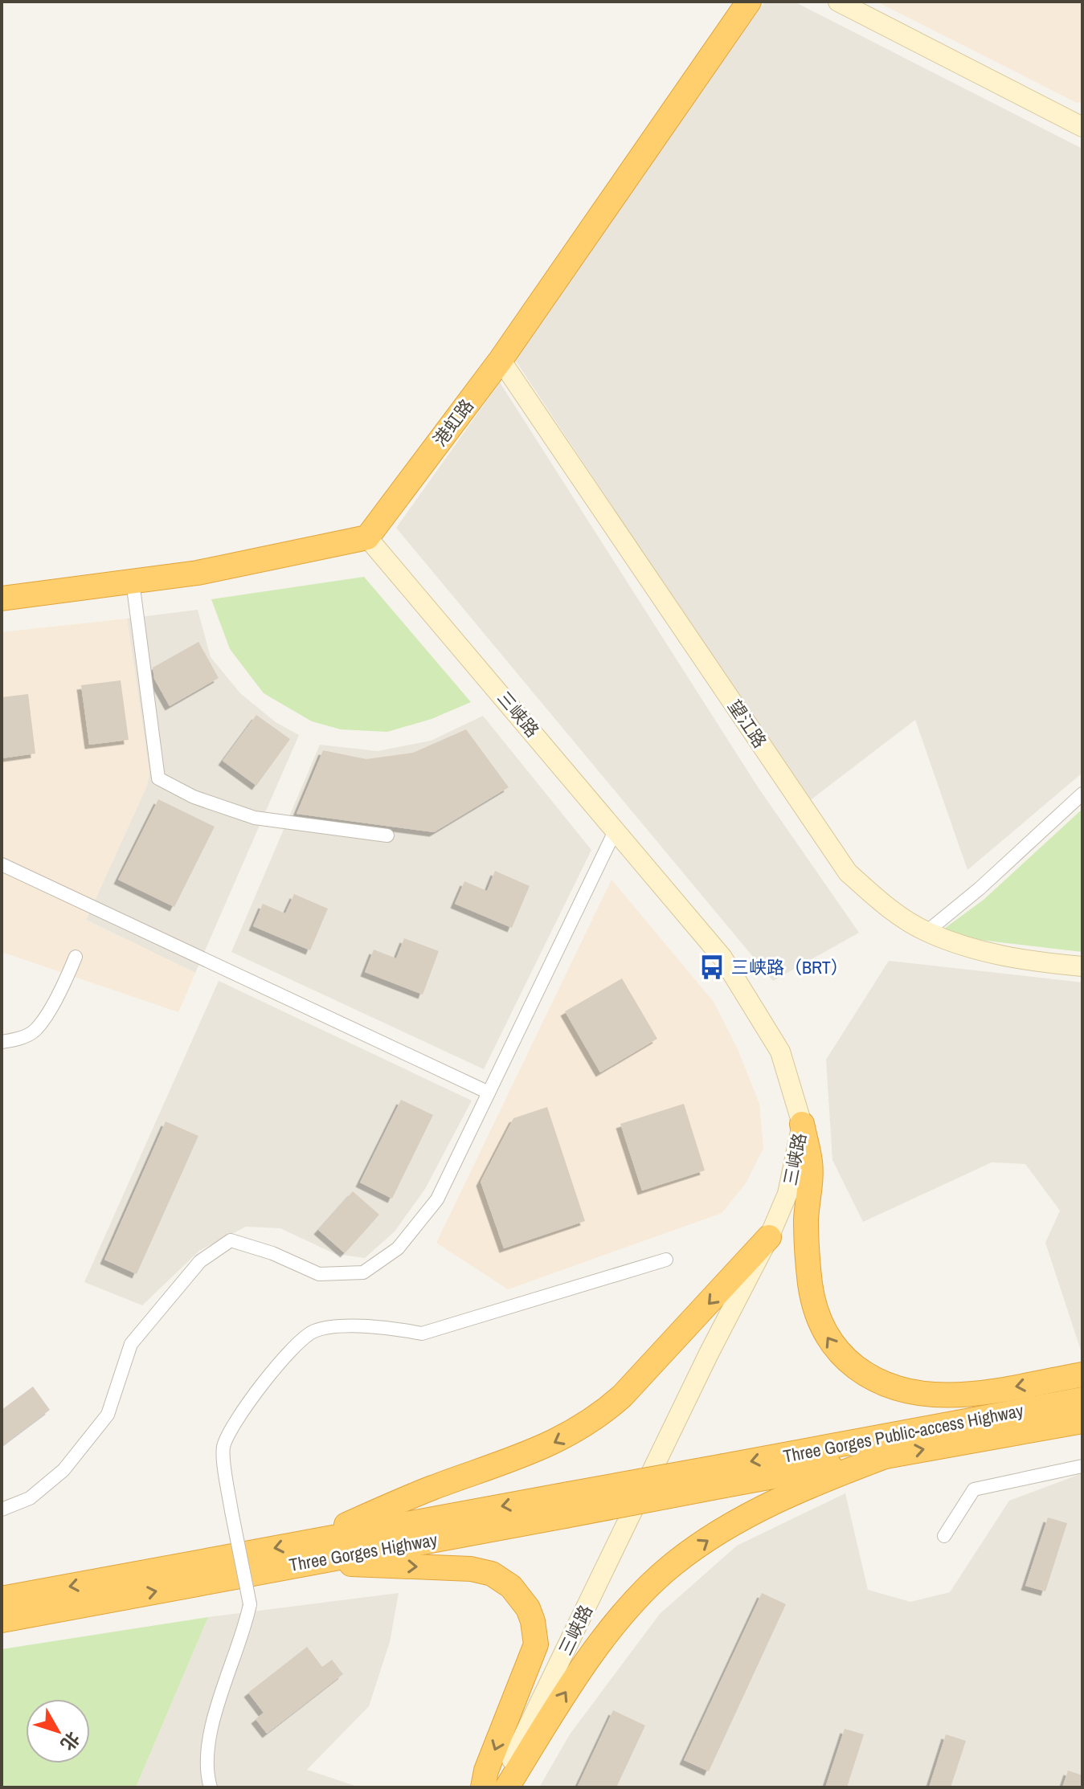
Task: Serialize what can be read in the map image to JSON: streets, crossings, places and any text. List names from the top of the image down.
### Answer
{
  "streets": {
    "highway": ["港虹路", "Three Gorges Public-access Highway", "Three Gorges Highway"],
    "main road": ["三峡路", "望江路"]
  },
  "crossings": [
    ["港虹路", "三峡路"],
    ["港虹路", "望江路"],
    ["Three Gorges Public-access Highway", "Three Gorges Highway"]
  ],
  "places": {
    "bus stop": ["三峡路（BRT）"]
  },
  "north": "bottom right"
}
